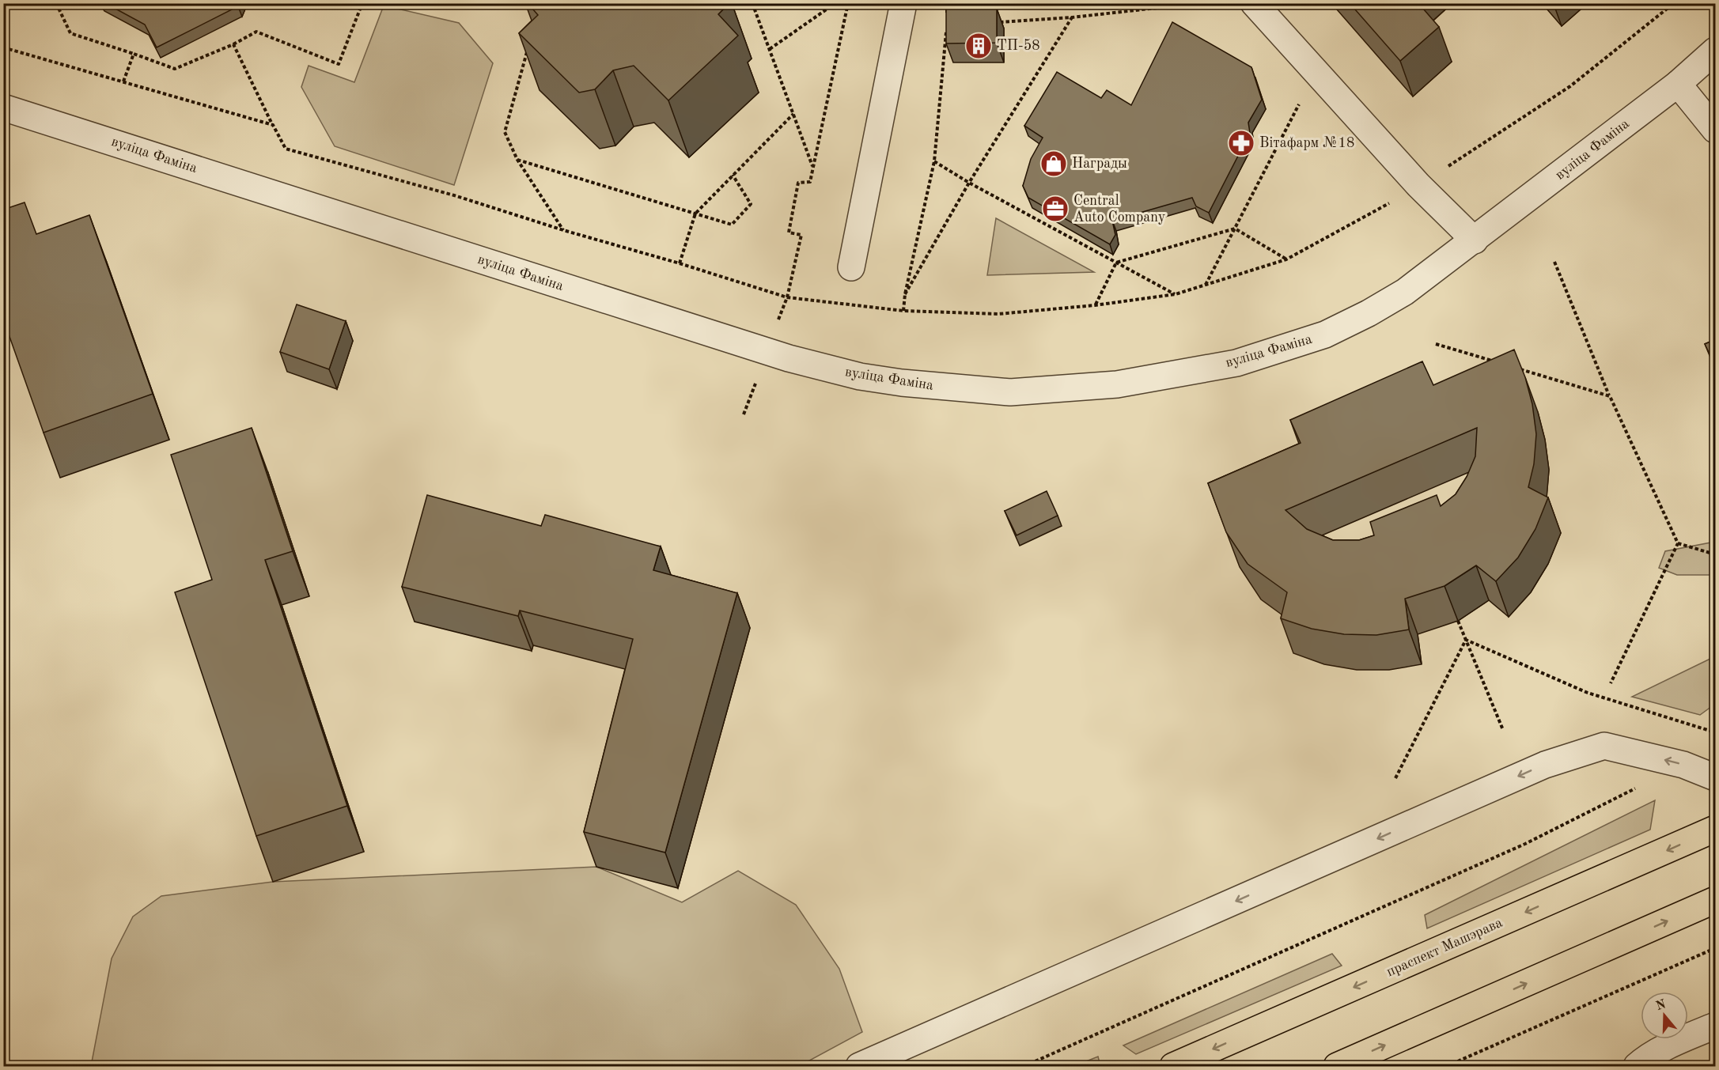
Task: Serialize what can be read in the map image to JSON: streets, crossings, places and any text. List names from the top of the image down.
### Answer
{
  "streets": {
    "main road": ["праспект Машэрава"],
    "street": ["вуліца Фаміна"]
  },
  "places": {
    "building": ["ТП-58"],
    "pharmacy": ["Вітафарм №18"],
    "shop": ["Награды"],
    "office": ["Central Auto Company"]
  },
  "north": "top"
}
